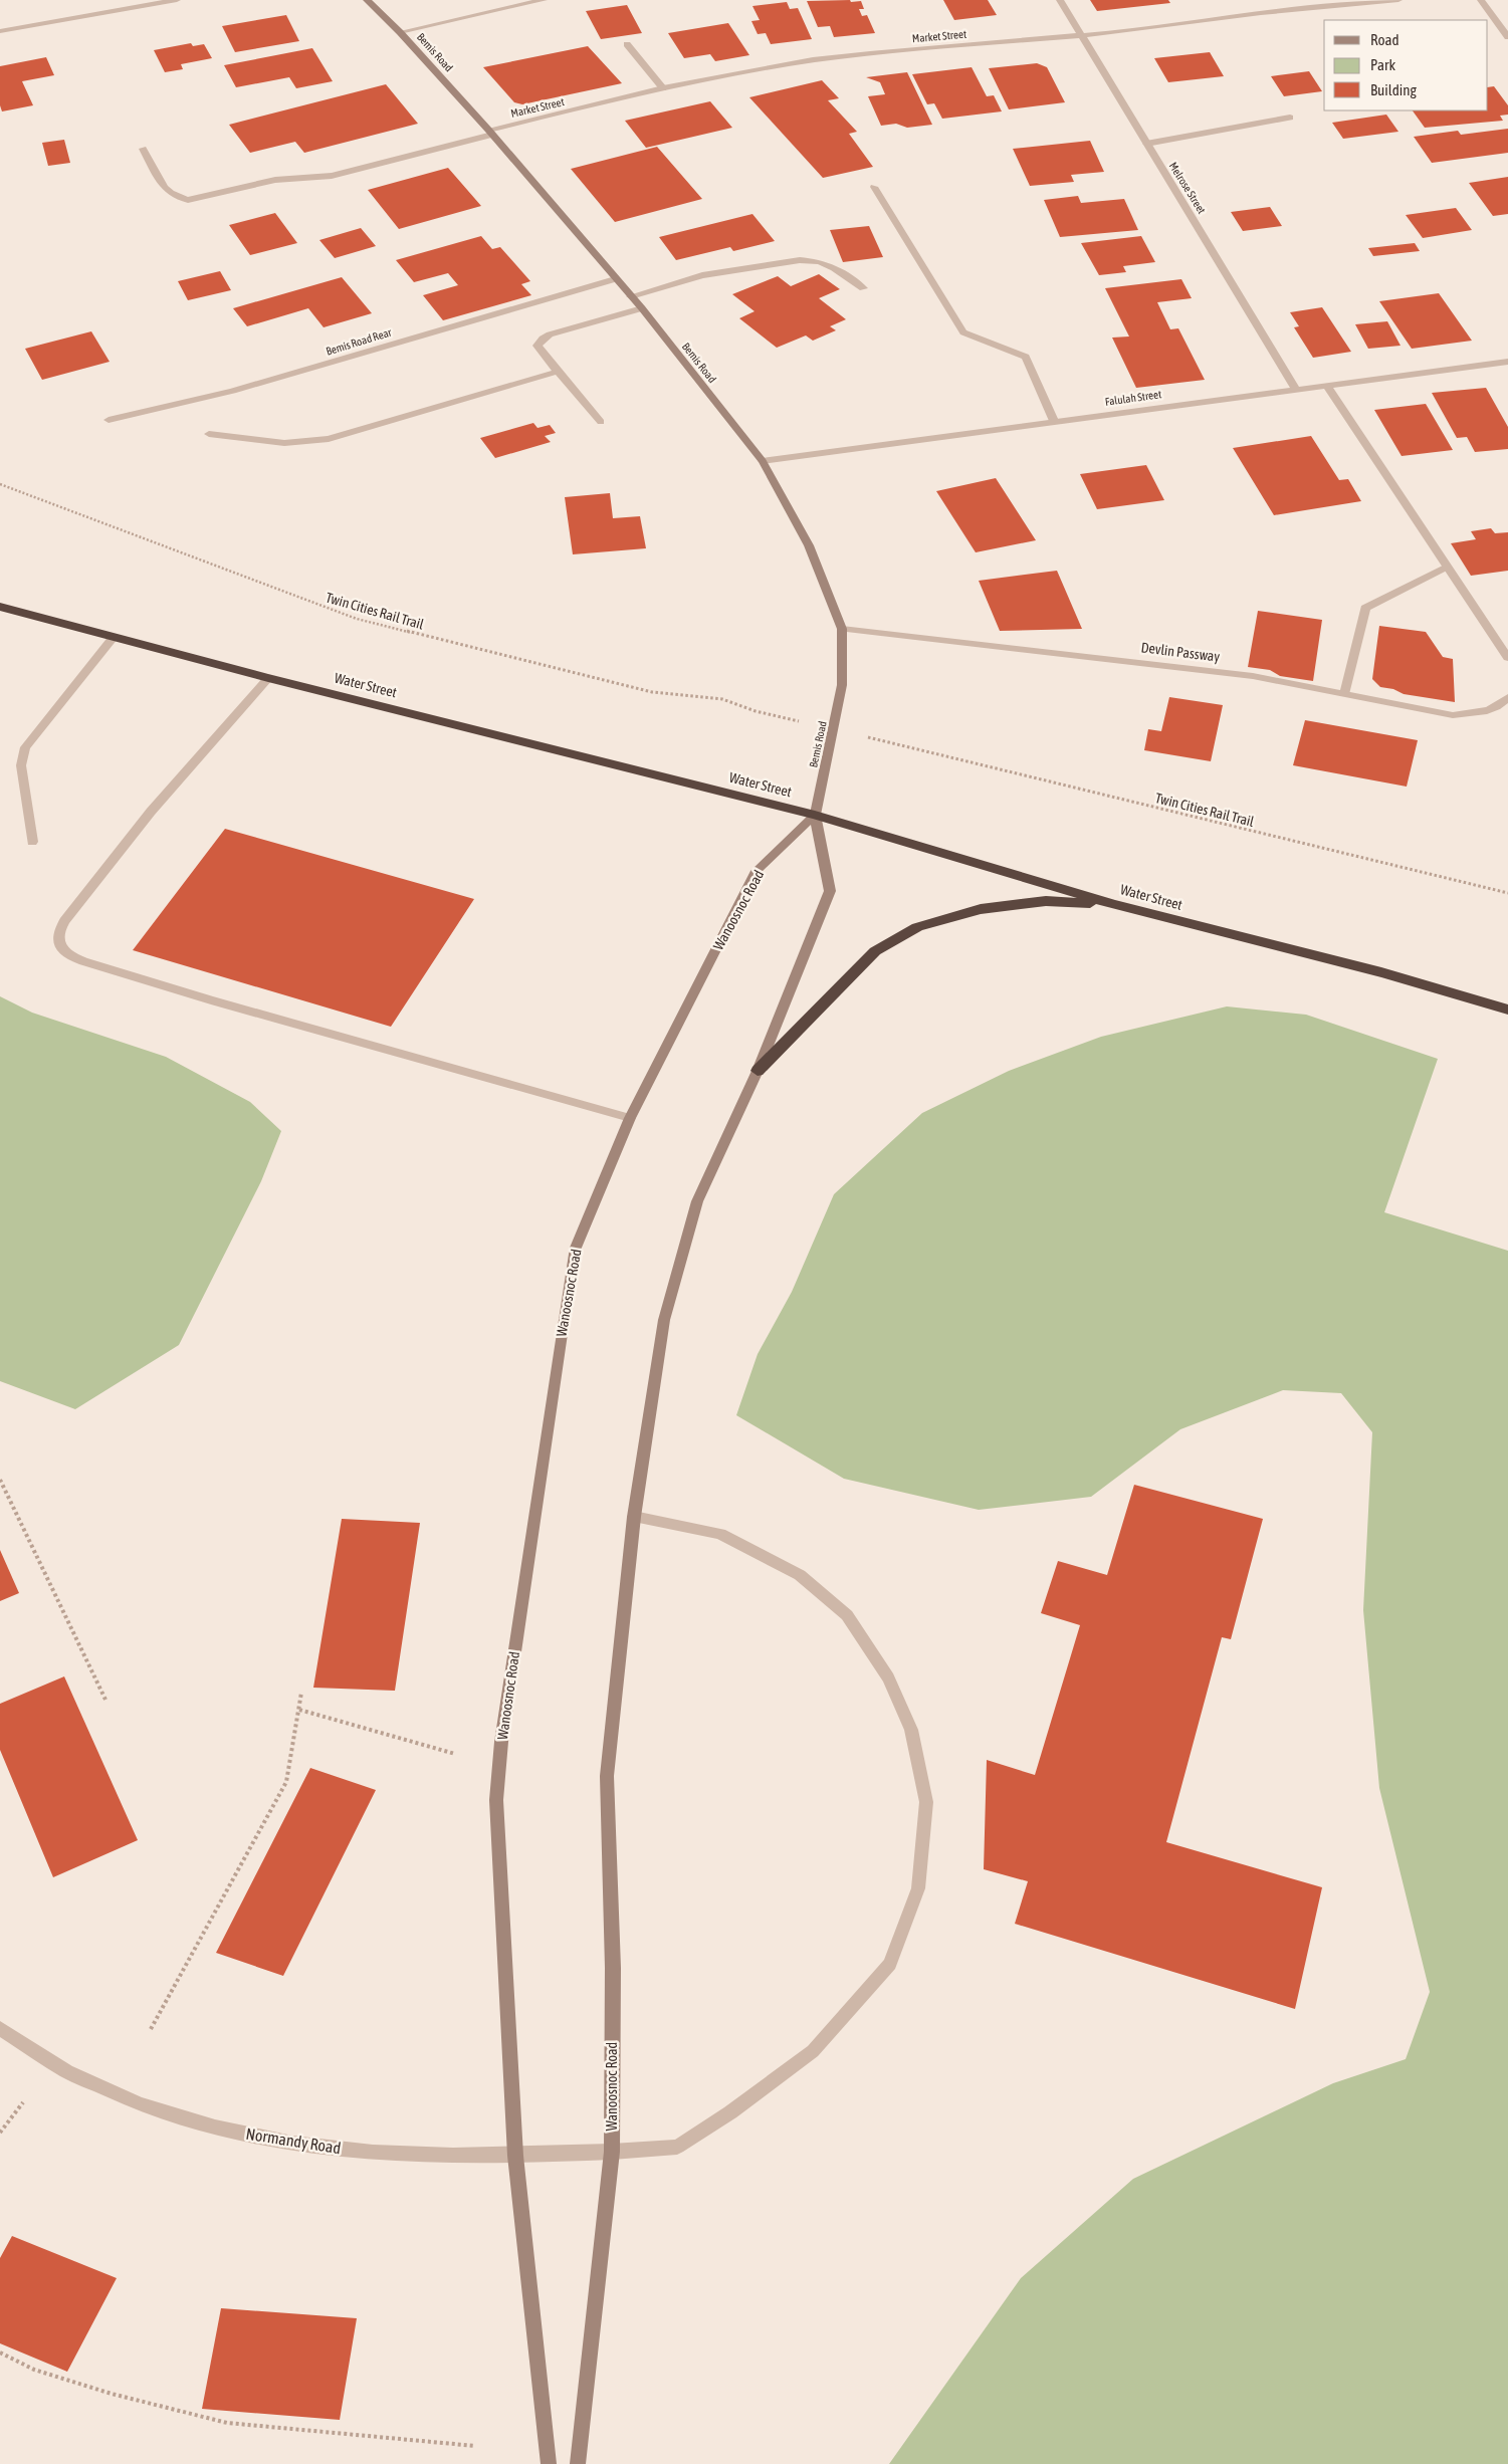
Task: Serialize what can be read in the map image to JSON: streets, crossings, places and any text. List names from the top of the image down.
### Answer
{
  "streets": {
    "highway": ["Water Street"],
    "main road": ["Bemis Road", "Wanoosnoc Road"],
    "street": [
      "Market Street",
      "Melrose Street",
      "Bemis Road Rear",
      "Falulah Street",
      "Devlin Passway",
      "Normandy Road"
    ],
    "path": ["Twin Cities Rail Trail"]
  },
  "crossings": [
    ["Market Street", "Bemis Road"],
    ["Market Street", "Melrose Street"],
    ["Bemis Road", "Bemis Road Rear"],
    ["Bemis Road", "Falulah Street"],
    ["Bemis Road", "Devlin Passway"],
    ["Bemis Road", "Water Street"],
    ["Bemis Road", "Wanoosnoc Road"],
    ["Melrose Street", "Falulah Street"],
    ["Water Street", "Wanoosnoc Road"],
    ["Wanoosnoc Road", "Normandy Road"]
  ],
  "legend": ["Road", "Park", "Building"]
}
